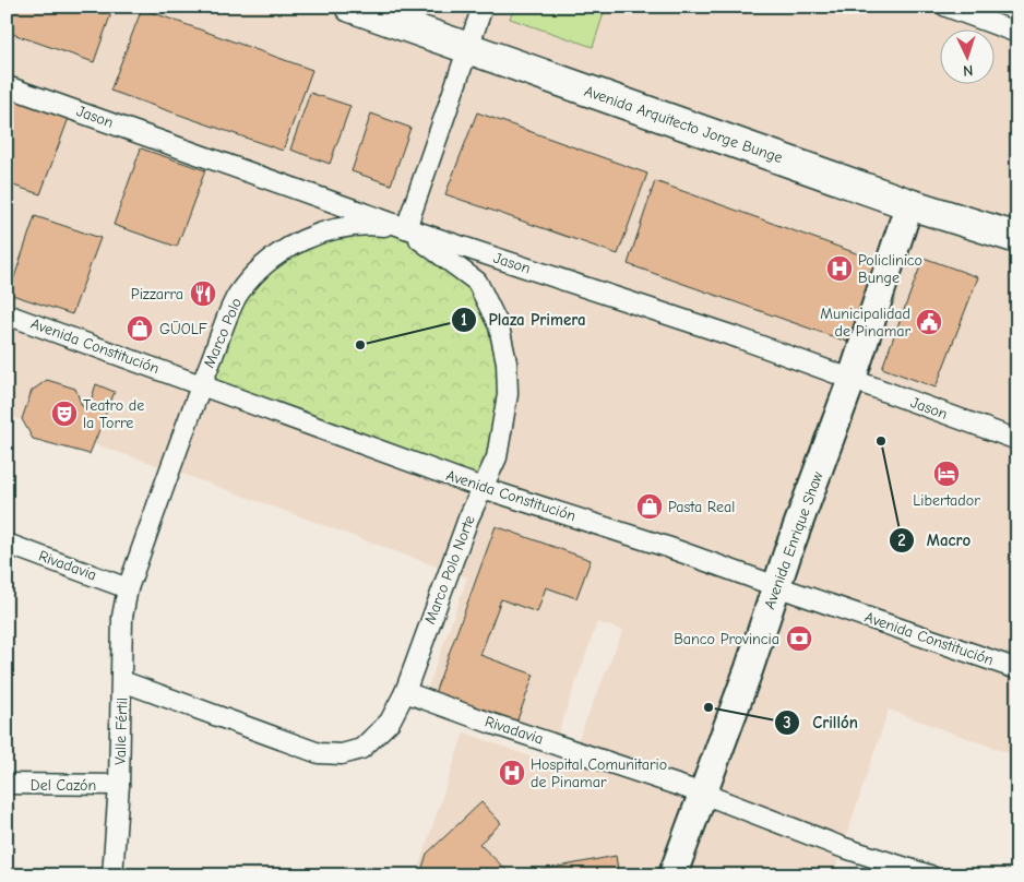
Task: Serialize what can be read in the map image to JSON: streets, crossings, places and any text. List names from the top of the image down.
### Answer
{
  "streets": {
    "main road": ["Avenida Arquitecto Jorge Bunge", "Avenida Enrique Shaw"],
    "street": [
      "Jason",
      "Marco Polo",
      "Avenida Constitución",
      "Rivadavia",
      "Marco Polo Norte",
      "Valle Fértil",
      "Del Cazón"
    ]
  },
  "crossings": [
    ["Jason", "Marco Polo"],
    ["Jason", "Avenida Enrique Shaw"],
    ["Jason", "Marco Polo Norte"],
    ["Avenida Arquitecto Jorge Bunge", "Avenida Enrique Shaw"],
    ["Marco Polo", "Avenida Constitución"],
    ["Marco Polo", "Rivadavia"],
    ["Marco Polo", "Marco Polo Norte"],
    ["Marco Polo", "Valle Fértil"],
    ["Avenida Constitución", "Avenida Enrique Shaw"],
    ["Avenida Constitución", "Marco Polo Norte"],
    ["Avenida Enrique Shaw", "Rivadavia"],
    ["Rivadavia", "Marco Polo Norte"],
    ["Rivadavia", "Valle Fértil"],
    ["Valle Fértil", "Del Cazón"]
  ],
  "places": {
    "hospital": ["Policlinico Bunge", "Hospital Comunitario de Pinamar"],
    "restaurant": ["Pizzarra"],
    "public building": ["Municipalidad de Pinamar"],
    "shop": ["GÜOLF", "Pasta Real"],
    "other": ["Plaza Primera", "Macro", "Crillón"],
    "theatre": ["Teatro de la Torre"],
    "hotel": ["Libertador"],
    "bank": ["Banco Provincia"]
  },
  "north": "bottom"
}
